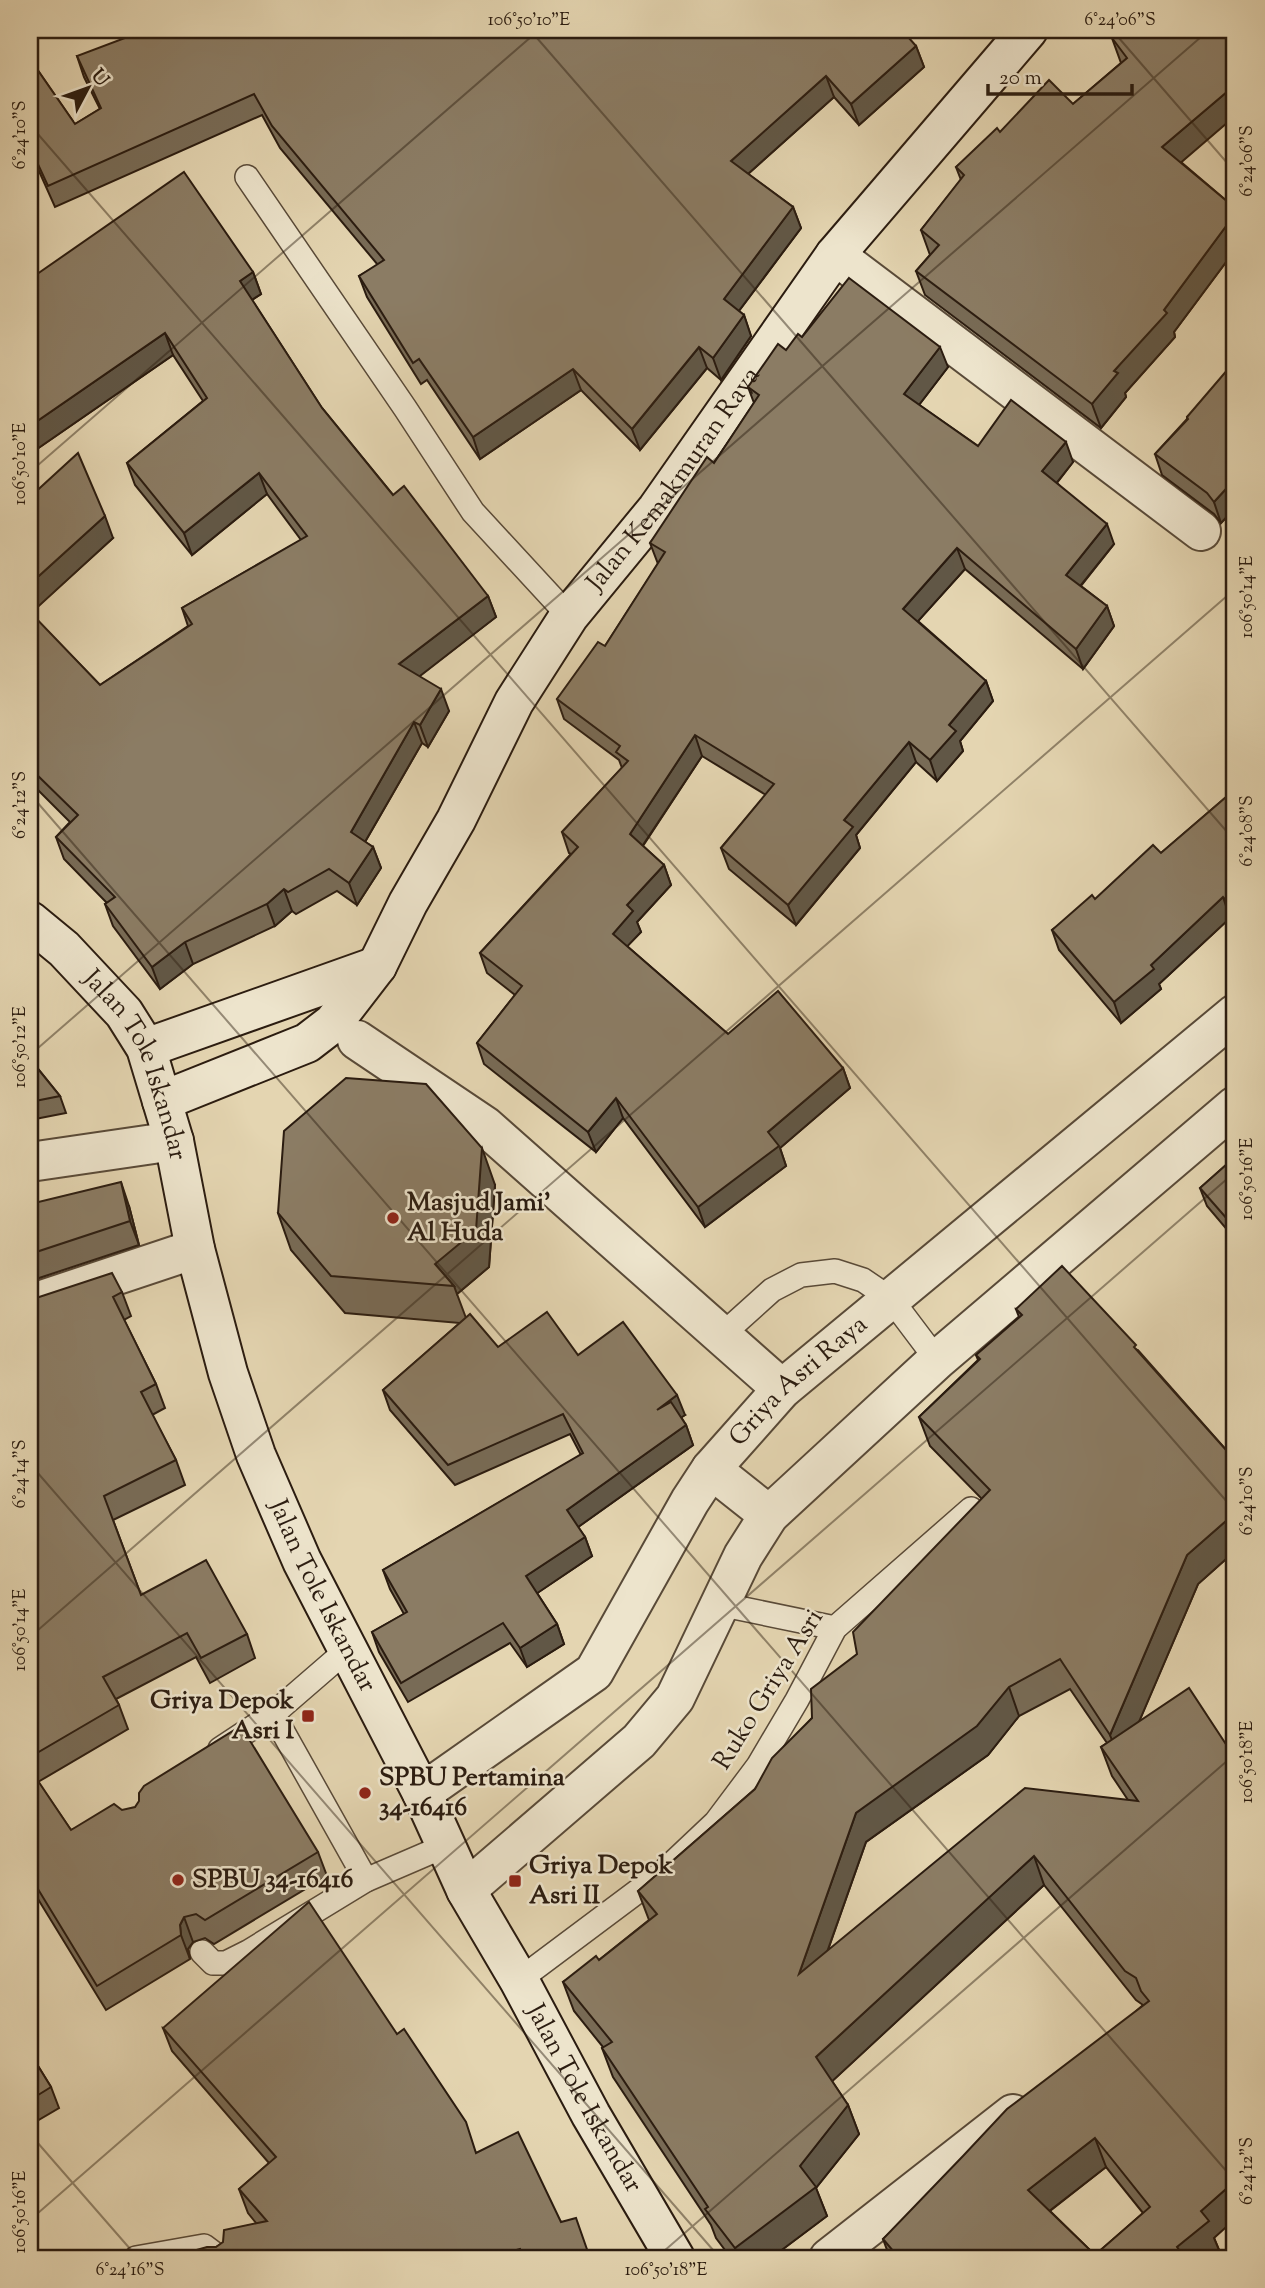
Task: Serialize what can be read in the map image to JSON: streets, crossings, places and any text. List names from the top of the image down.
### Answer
{
  "streets": {
    "street": ["Jalan Kemakmuran Raya", "Jalan Tole Iskandar", "Griya Asri Raya"],
    "lane": ["Ruko Griya Asri"]
  },
  "crossings": [
    ["Jalan Kemakmuran Raya", "Jalan Tole Iskandar"],
    ["Jalan Tole Iskandar", "Griya Asri Raya"],
    ["Jalan Tole Iskandar", "Ruko Griya Asri"]
  ],
  "places": {
    "other": ["Masjud Jami' Al Huda", "SPBU Pertamina 34-16416", "SPBU 34-16416"],
    "transit": ["Griya Depok Asri I", "Griya Depok Asri II"]
  },
  "scale_bar": "20 m",
  "north": "top right",
  "coordinates": [
    "106°50'10\"E",
    "6°24'06\"S",
    "6°24'10\"S",
    "106°50'14\"E",
    "6°24'12\"S",
    "6°24'08\"S",
    "106°50'12\"E",
    "106°50'16\"E",
    "6°24'14\"S",
    "106°50'18\"E",
    "6°24'16\"S"
  ]
}
